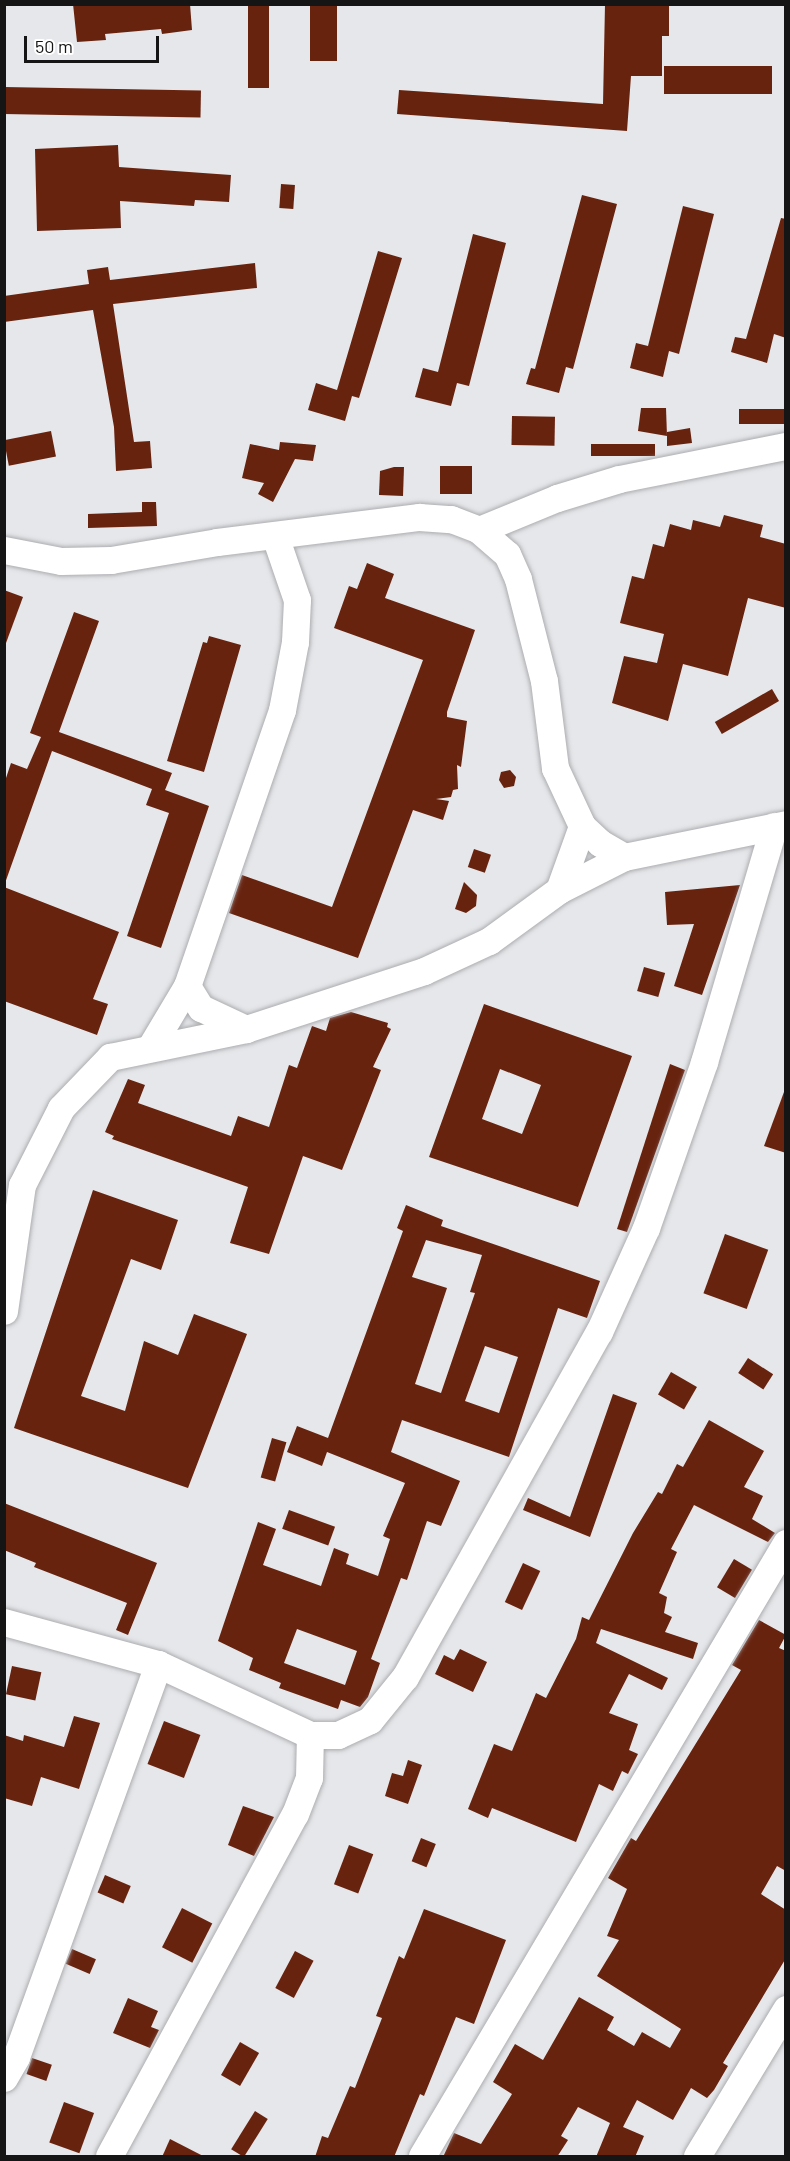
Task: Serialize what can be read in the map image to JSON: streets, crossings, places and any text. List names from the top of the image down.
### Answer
{
  "scale_bar": "50 m"
}
